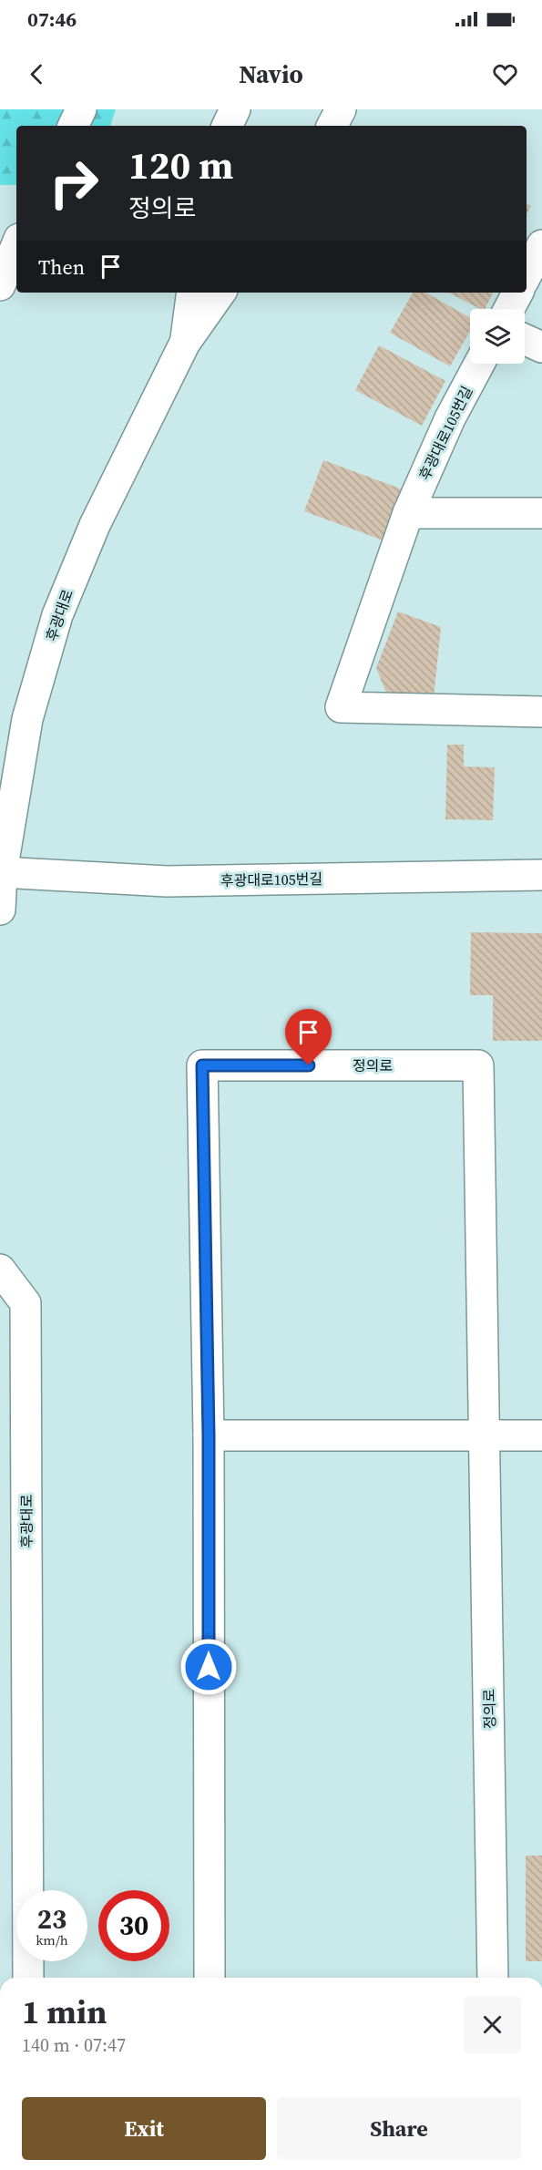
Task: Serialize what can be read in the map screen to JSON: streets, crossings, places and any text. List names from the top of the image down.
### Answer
{
  "streets": {
    "street": ["후광대로105번길", "후광대로", "정의로"]
  },
  "crossings": [
    ["후광대로105번길", "후광대로"]
  ],
  "page": {
    "status": "07:46",
    "header": "Navio",
    "turn": ["120 m", "정의로"],
    "then": "Then",
    "speed": "23 km/h",
    "limit": "30",
    "heading": ["1 min", "140 m · 07:47"],
    "buttons": ["Exit", "Share"]
  }
}
